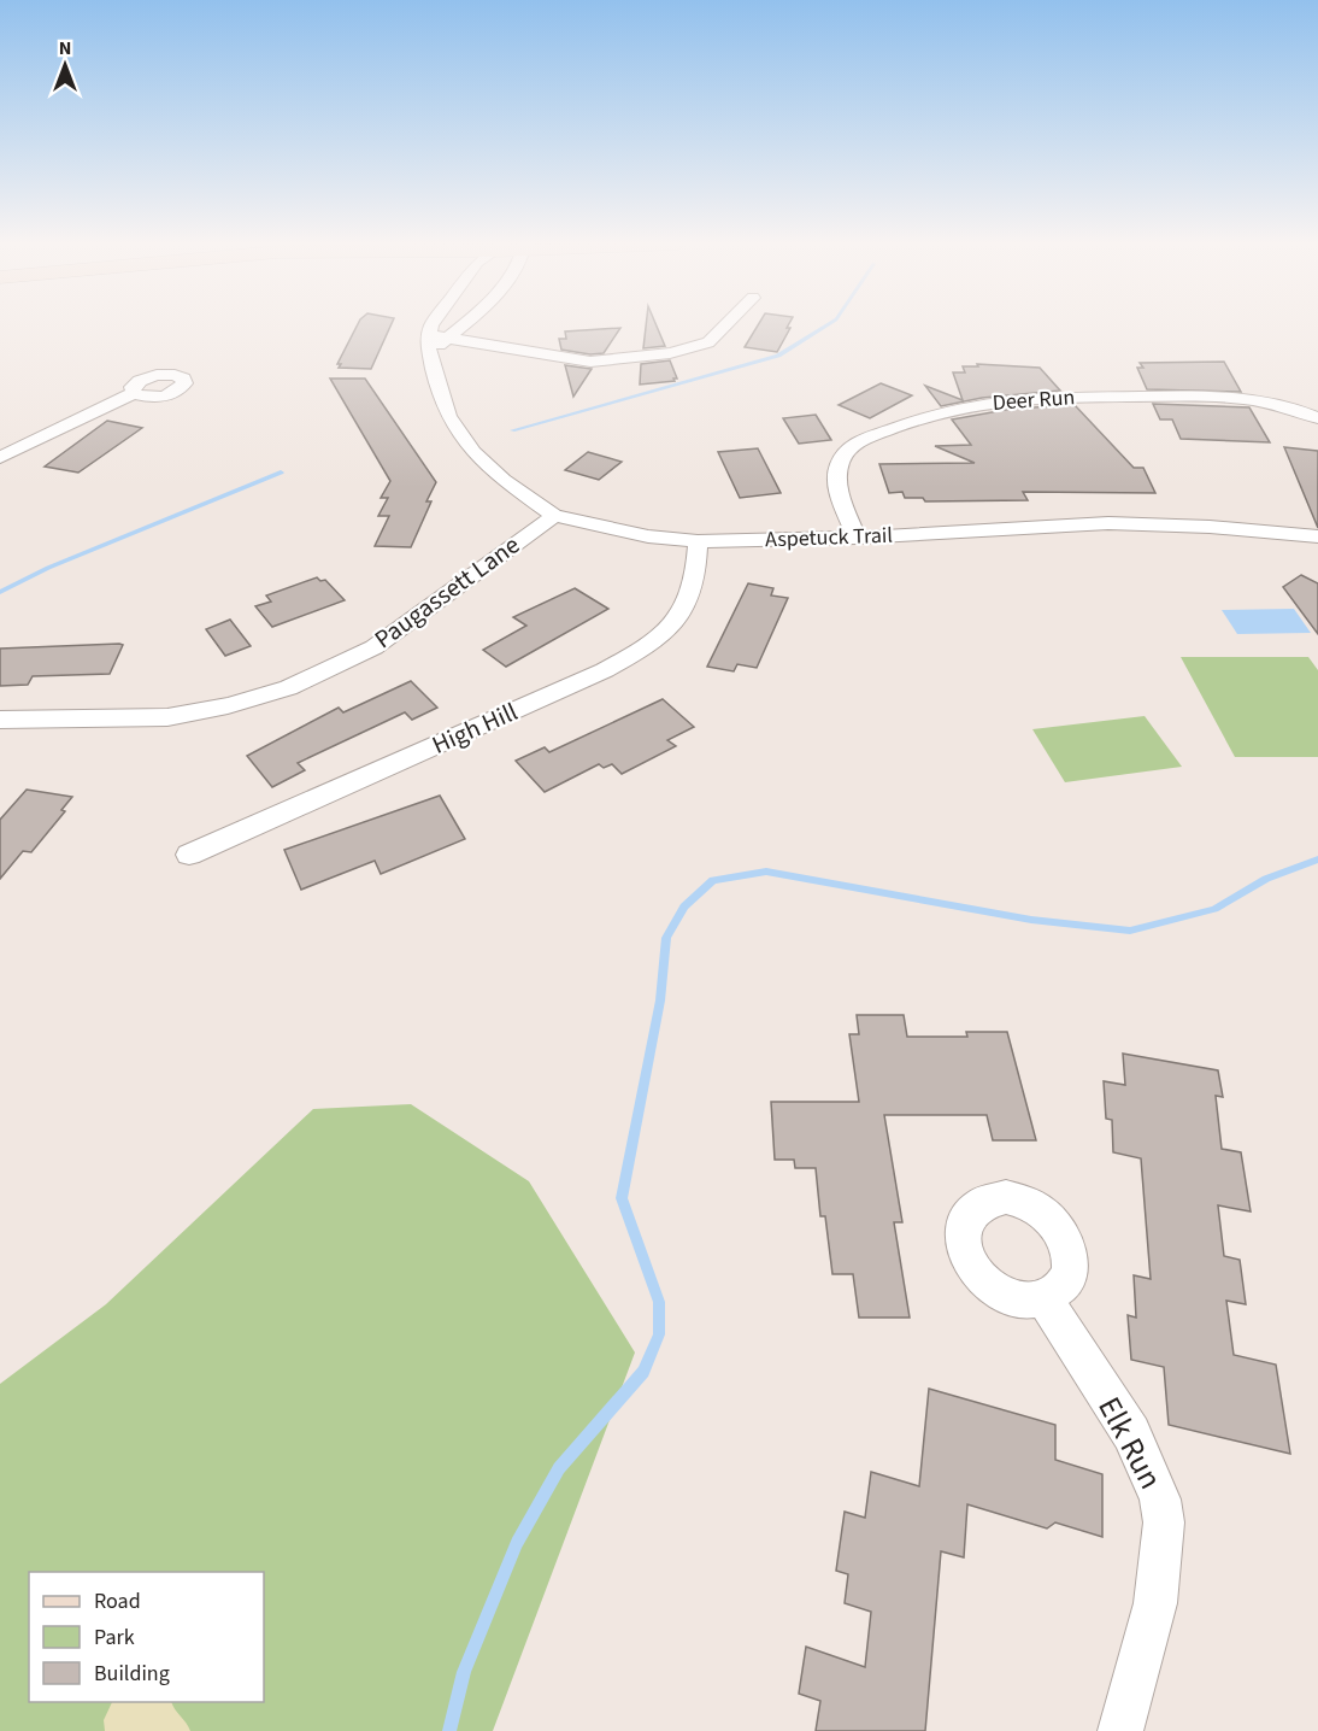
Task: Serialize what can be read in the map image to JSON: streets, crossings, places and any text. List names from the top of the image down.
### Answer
{
  "streets": {
    "street": [
      "Deer Run",
      "Aspetuck Trail",
      "Paugassett Lane",
      "High Hill",
      "Elk Run"
    ]
  },
  "crossings": [
    ["Deer Run", "Aspetuck Trail"],
    ["Aspetuck Trail", "Paugassett Lane"],
    ["Aspetuck Trail", "High Hill"]
  ],
  "legend": ["Road", "Park", "Building"],
  "north": "top"
}
